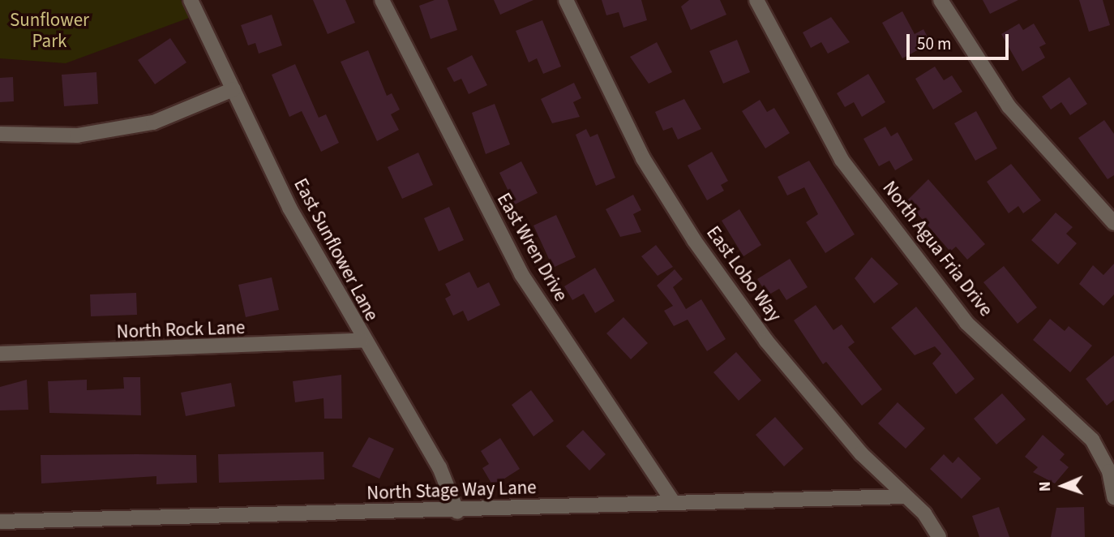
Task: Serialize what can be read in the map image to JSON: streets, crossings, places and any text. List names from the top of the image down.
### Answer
{
  "streets": {
    "street": [
      "East Wren Drive",
      "North Agua Fria Drive",
      "East Sunflower Lane",
      "East Lobo Way",
      "North Rock Lane",
      "North Stage Way Lane"
    ]
  },
  "crossings": [
    ["East Wren Drive", "North Stage Way Lane"],
    ["East Sunflower Lane", "North Rock Lane"],
    ["East Sunflower Lane", "North Stage Way Lane"],
    ["East Lobo Way", "North Stage Way Lane"]
  ],
  "parks": ["Sunflower Park"],
  "scale_bar": "50 m",
  "north": "left"
}
